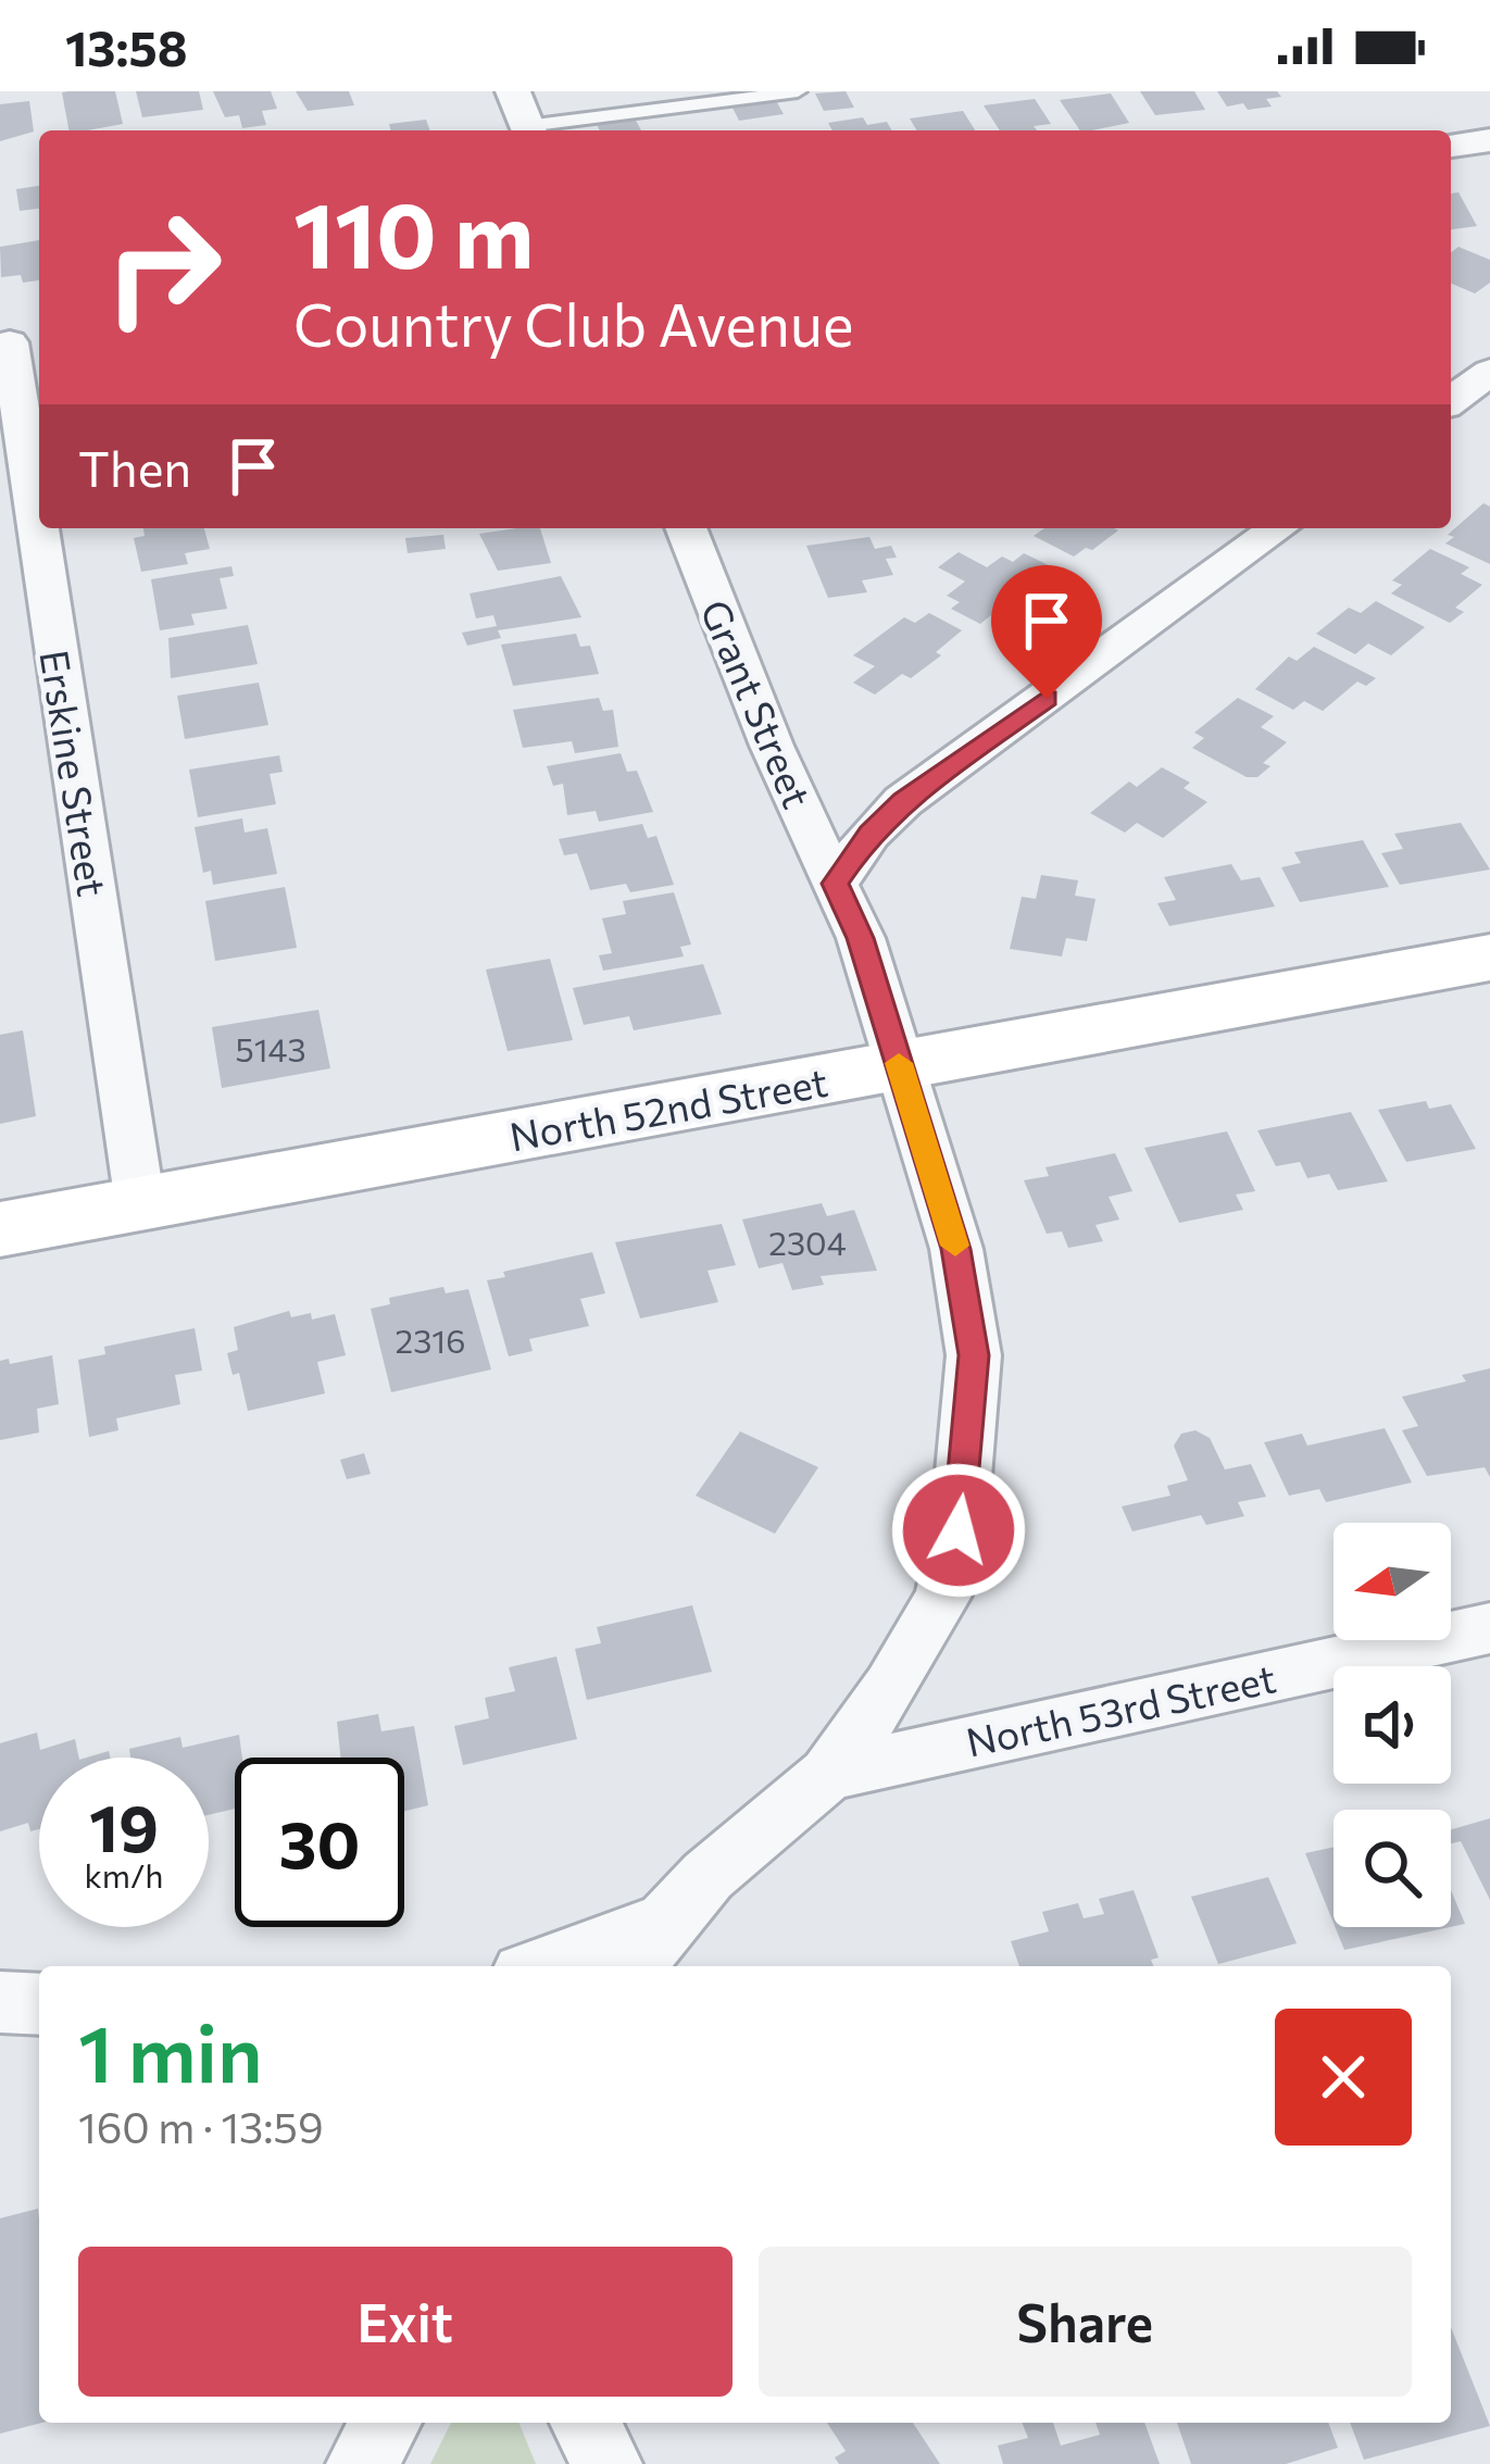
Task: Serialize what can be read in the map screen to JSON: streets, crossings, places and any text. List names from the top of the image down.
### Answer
{
  "streets": {
    "street": [
      "Grant Street",
      "Erskine Street",
      "North 52nd Street",
      "North 53rd Street"
    ]
  },
  "crossings": [
    ["Grant Street", "North 52nd Street"],
    ["Grant Street", "North 53rd Street"],
    ["Erskine Street", "North 52nd Street"]
  ],
  "house_numbers": ["5143", "2304", "2316"],
  "north": "left",
  "page": {
    "status": "13:58",
    "turn": ["110 m", "Country Club Avenue"],
    "then": "Then",
    "speed": "19 km/h",
    "limit": "30",
    "heading": ["1 min", "160 m · 13:59"],
    "buttons": ["Exit", "Share"]
  }
}
